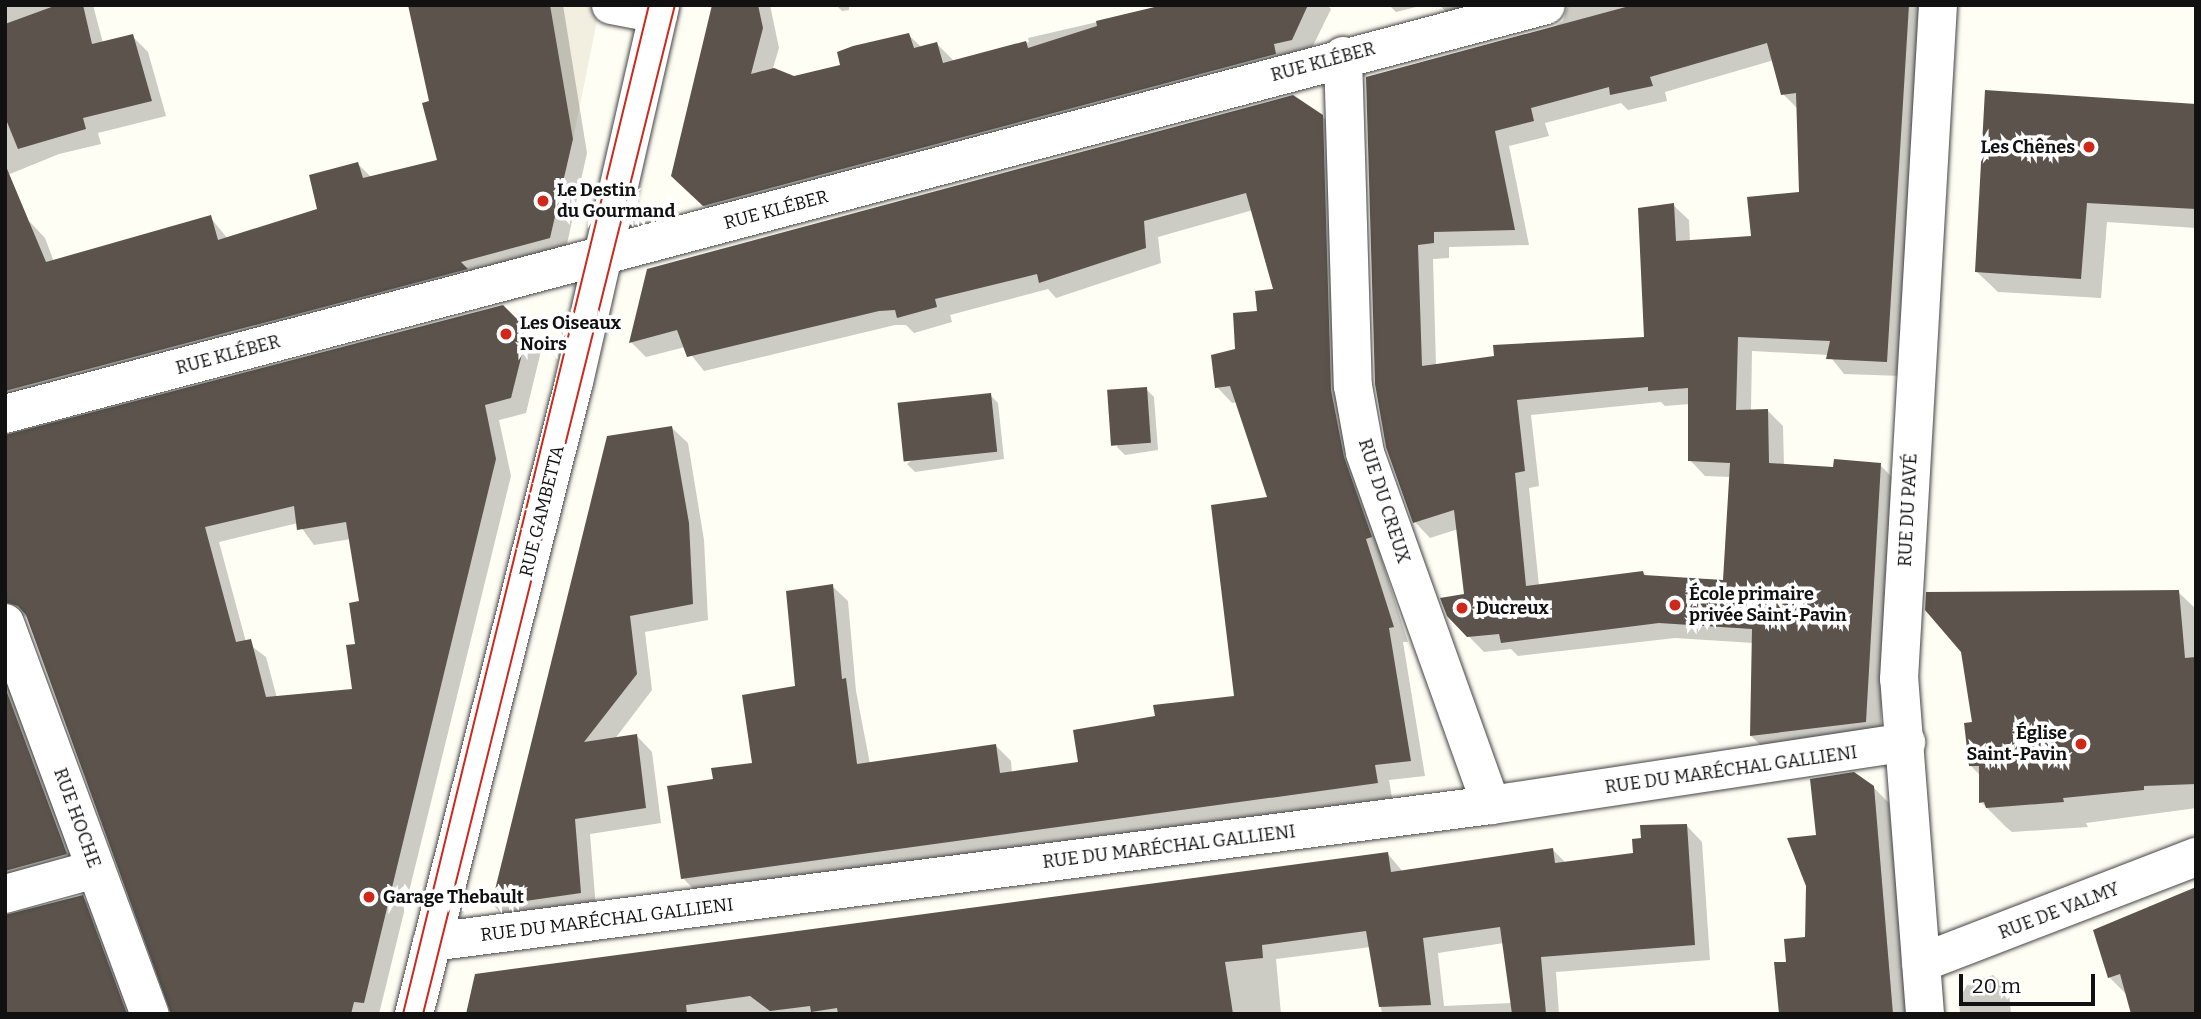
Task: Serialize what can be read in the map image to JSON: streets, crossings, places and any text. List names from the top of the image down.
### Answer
{
  "streets": {
    "street": [
      "RUE KLÉBER",
      "RUE DU CREUX",
      "RUE DU PAVÉ",
      "RUE GAMBETTA",
      "RUE DU MARÉCHAL GALLIENI",
      "RUE HOCHE",
      "RUE DE VALMY"
    ]
  },
  "crossings": [
    ["RUE KLÉBER", "RUE DU CREUX"],
    ["RUE KLÉBER", "RUE GAMBETTA"],
    ["RUE DU CREUX", "RUE DU MARÉCHAL GALLIENI"],
    ["RUE DU PAVÉ", "RUE DU MARÉCHAL GALLIENI"],
    ["RUE DU PAVÉ", "RUE DE VALMY"],
    ["RUE GAMBETTA", "RUE DU MARÉCHAL GALLIENI"]
  ],
  "places": [
    "Les Chênes",
    "Le Destin du Gourmand",
    "Les Oiseaux Noirs",
    "École primaire privée Saint-Pavin",
    "Ducreux",
    "Église Saint-Pavin",
    "Garage Thebault"
  ],
  "scale_bar": "20 m"
}
